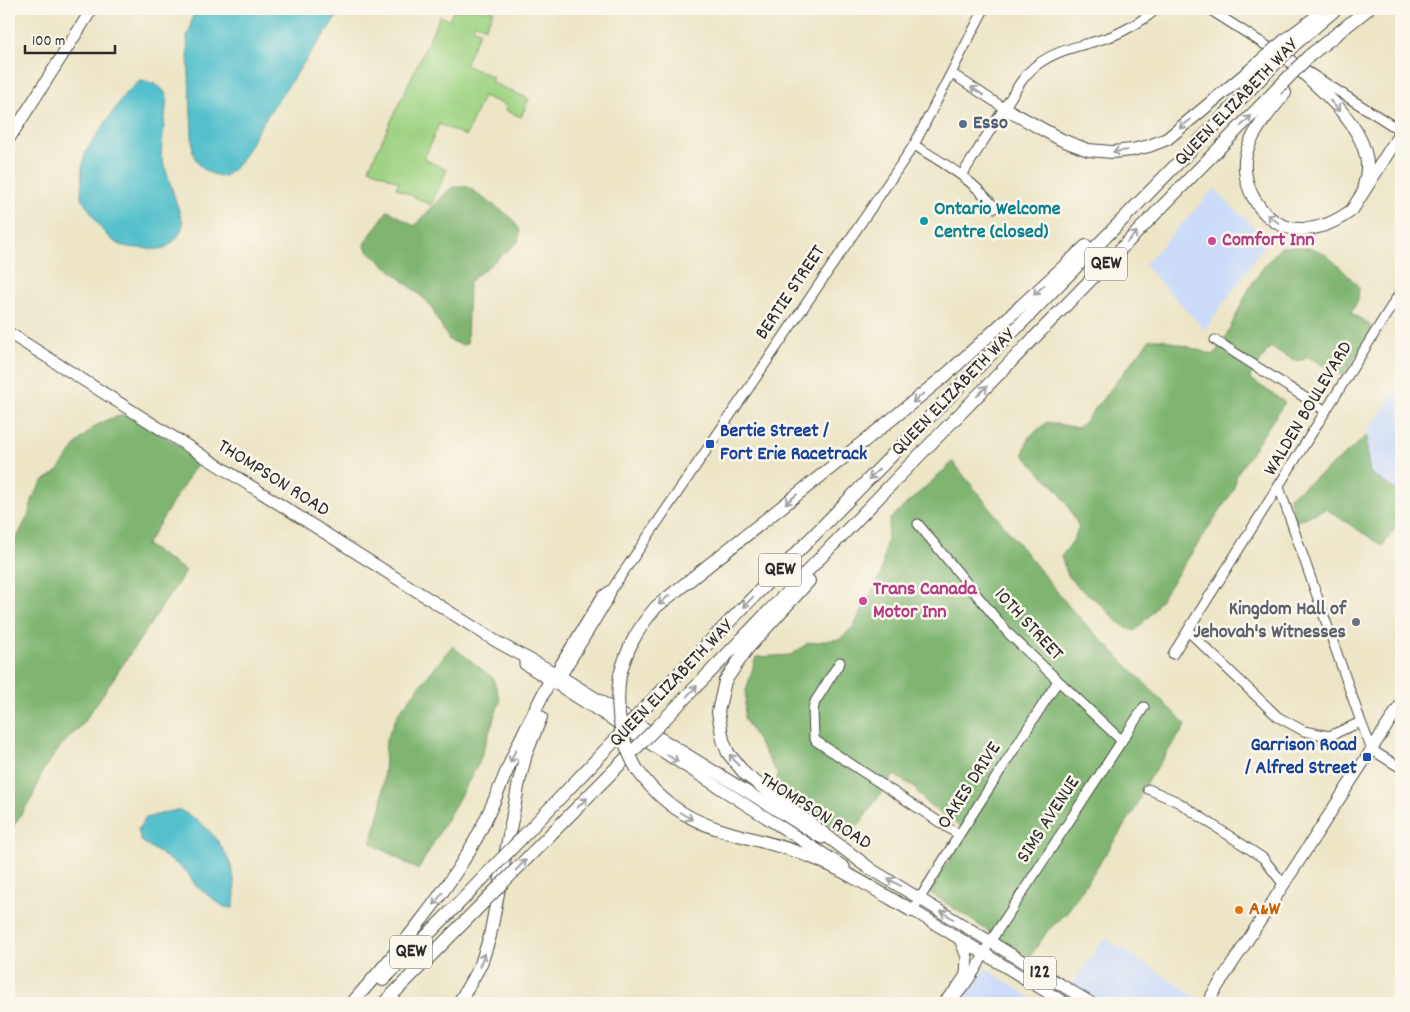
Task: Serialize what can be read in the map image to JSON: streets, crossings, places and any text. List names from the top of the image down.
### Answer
{
  "streets": {
    "highway": ["QUEEN ELIZABETH WAY", "QEW"],
    "main road": ["THOMPSON ROAD", "122"],
    "street": [
      "BERTIE STREET",
      "WALDEN BOULEVARD",
      "10TH STREET",
      "OAKES DRIVE",
      "SIMS AVENUE"
    ]
  },
  "crossings": [
    ["BERTIE STREET", "THOMPSON ROAD"],
    ["THOMPSON ROAD", "OAKES DRIVE"],
    ["THOMPSON ROAD", "SIMS AVENUE"],
    ["10TH STREET", "OAKES DRIVE"],
    ["10TH STREET", "SIMS AVENUE"]
  ],
  "places": {
    "other": [
      "Esso",
      "Ontario Welcome Centre (closed)",
      "Comfort Inn",
      "Trans Canada Motor Inn",
      "Kingdom Hall of Jehovah's Witnesses",
      "A&W"
    ],
    "transit": ["Bertie Street / Fort Erie Racetrack", "Garrison Road / Alfred Street"]
  },
  "scale_bar": "100 m"
}
